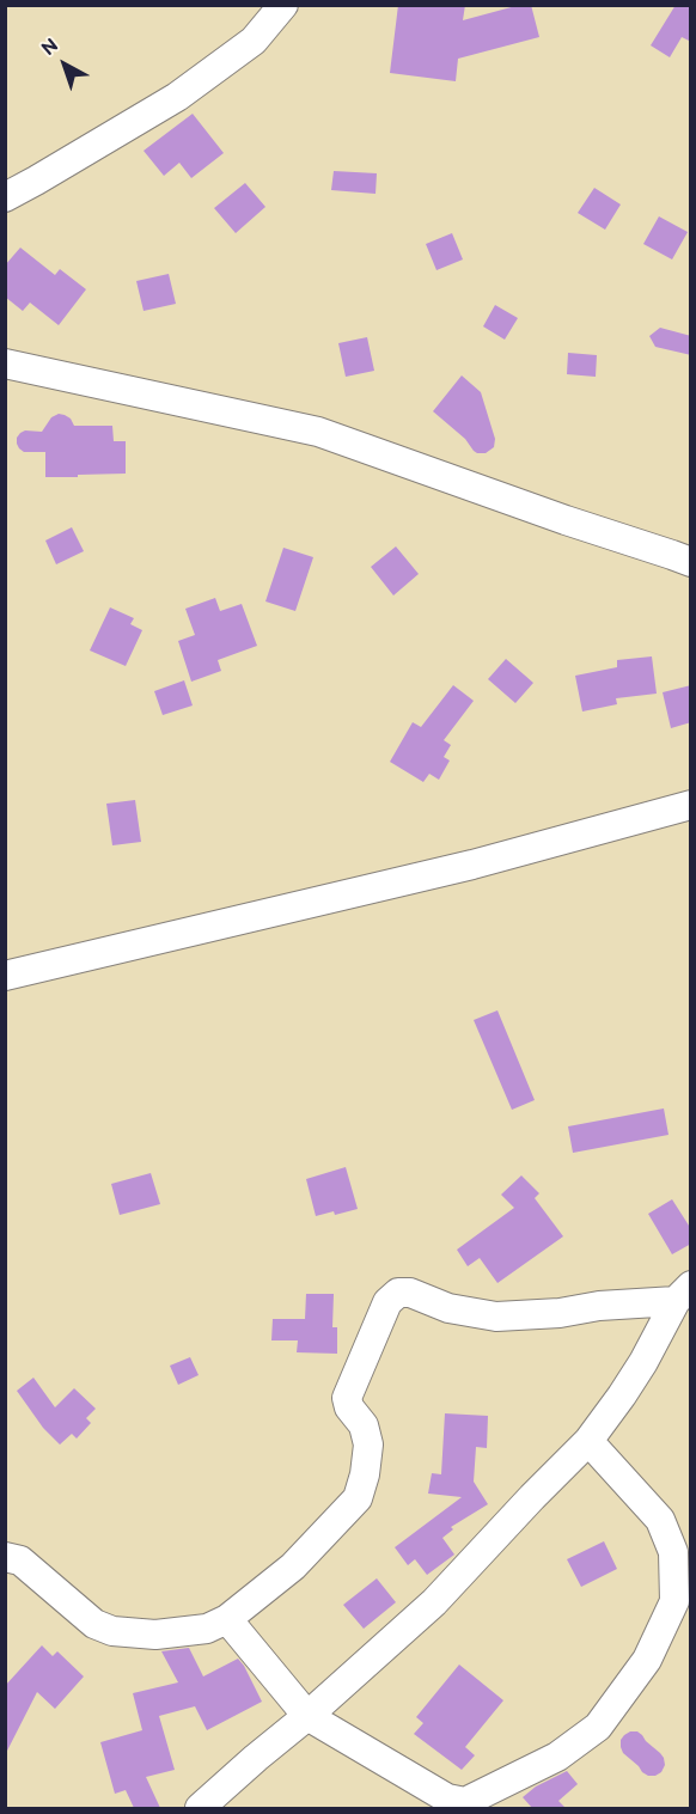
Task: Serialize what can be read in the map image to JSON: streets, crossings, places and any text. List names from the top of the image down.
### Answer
{
  "north": "top left"
}
